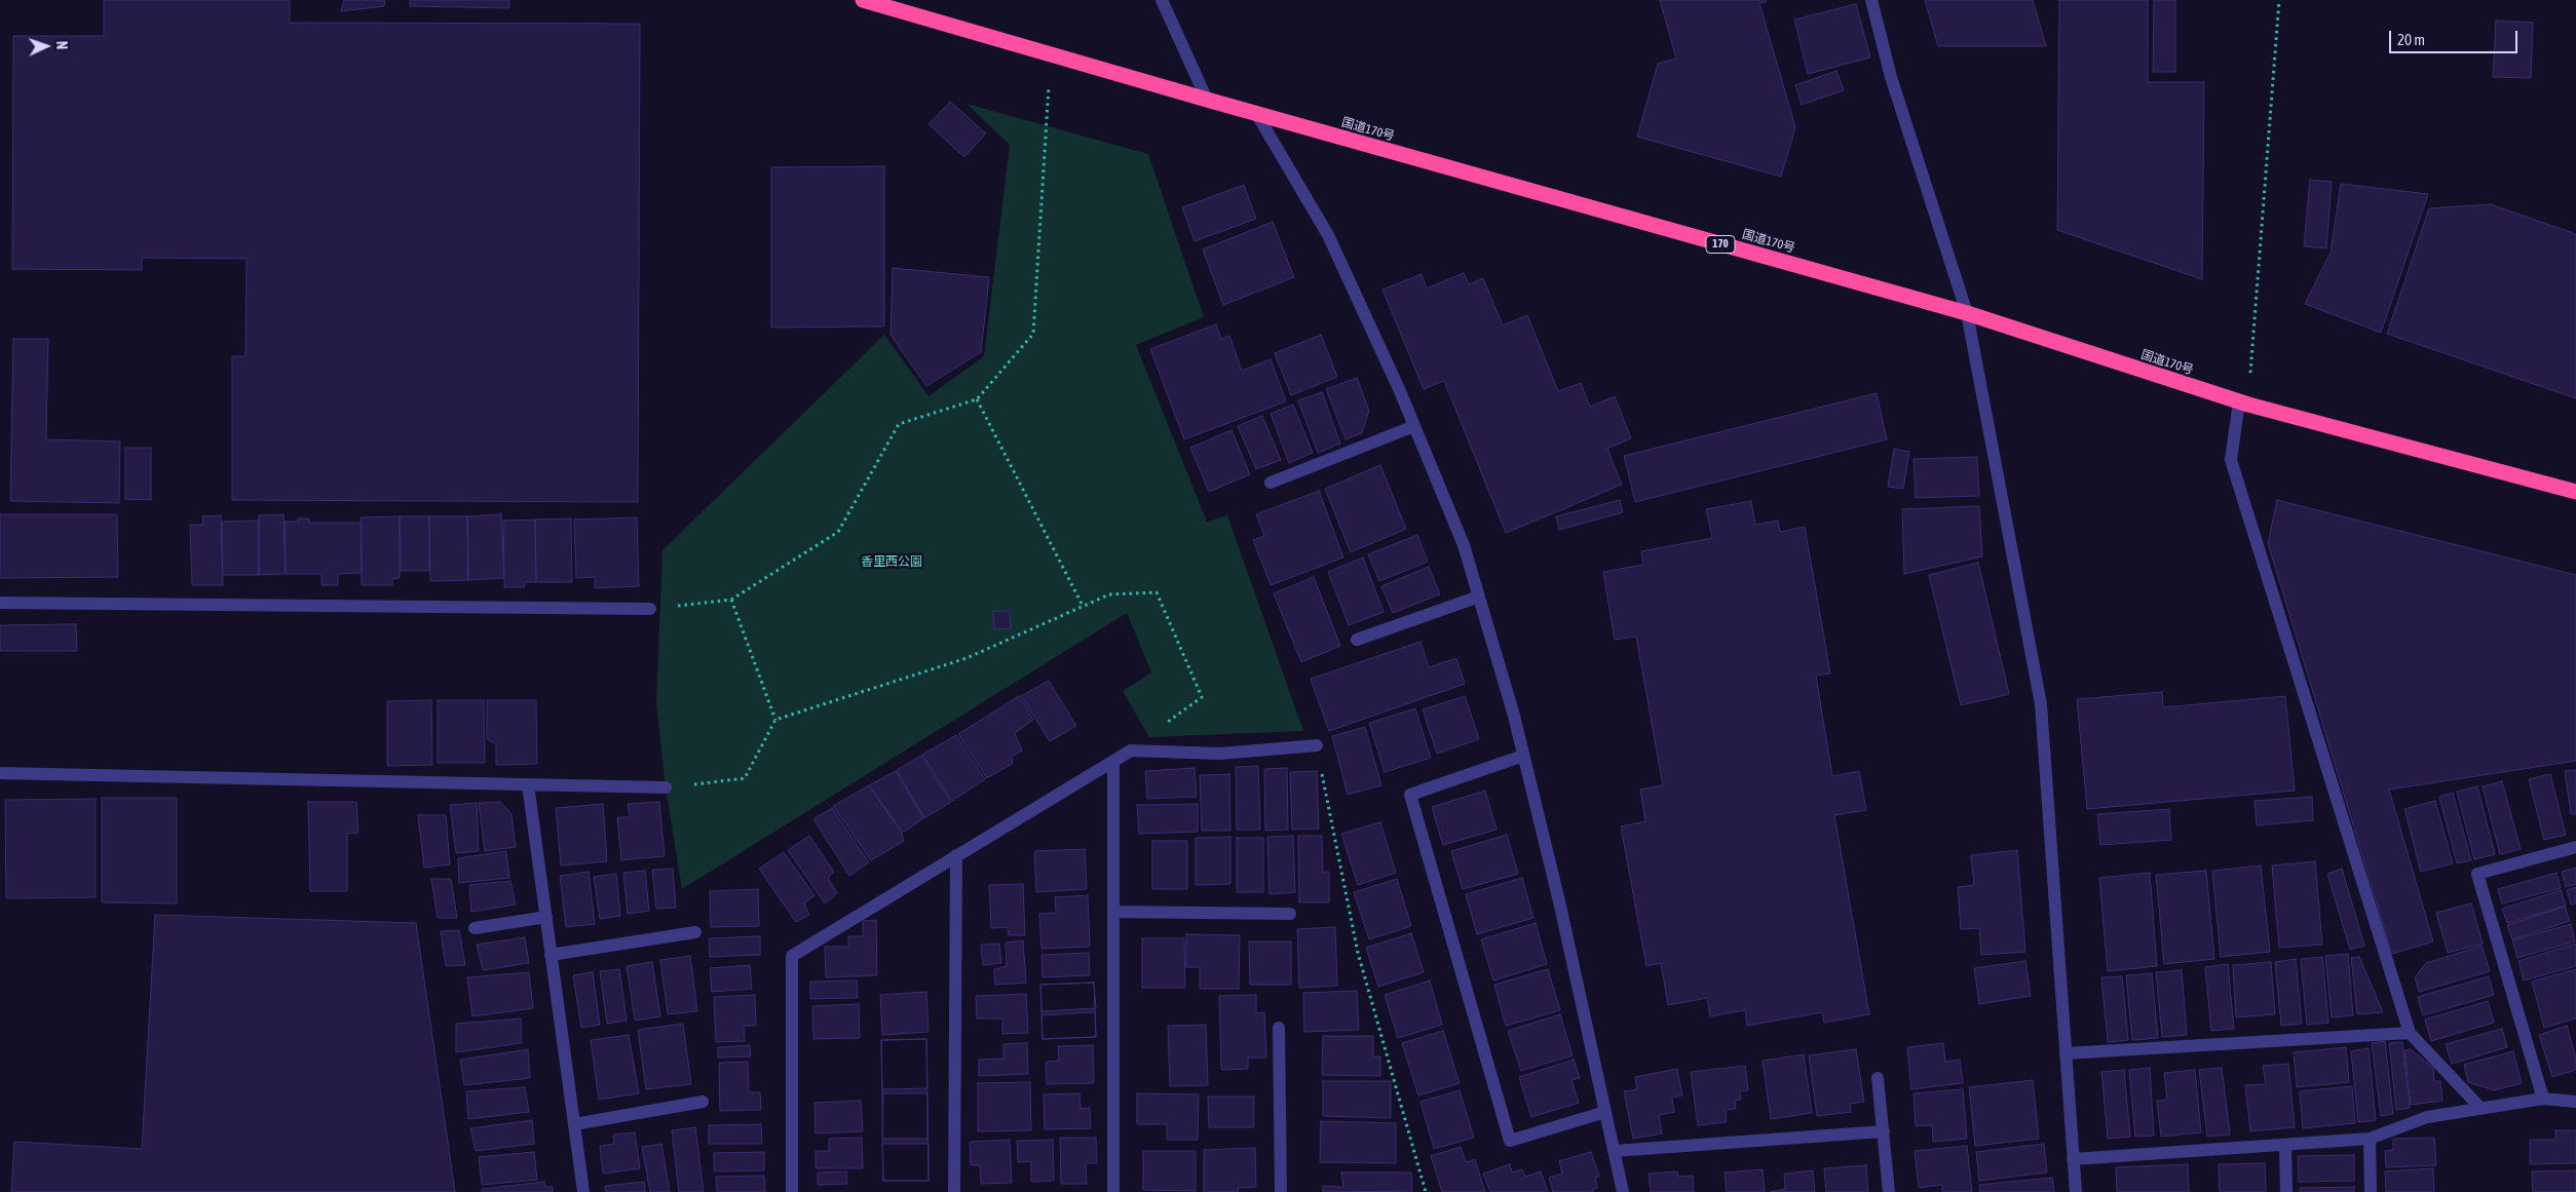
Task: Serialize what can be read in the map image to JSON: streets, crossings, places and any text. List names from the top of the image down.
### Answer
{
  "streets": {
    "highway": ["国道170号", "170"]
  },
  "parks": ["香里西公園"],
  "scale_bar": "20 m",
  "north": "right"
}
